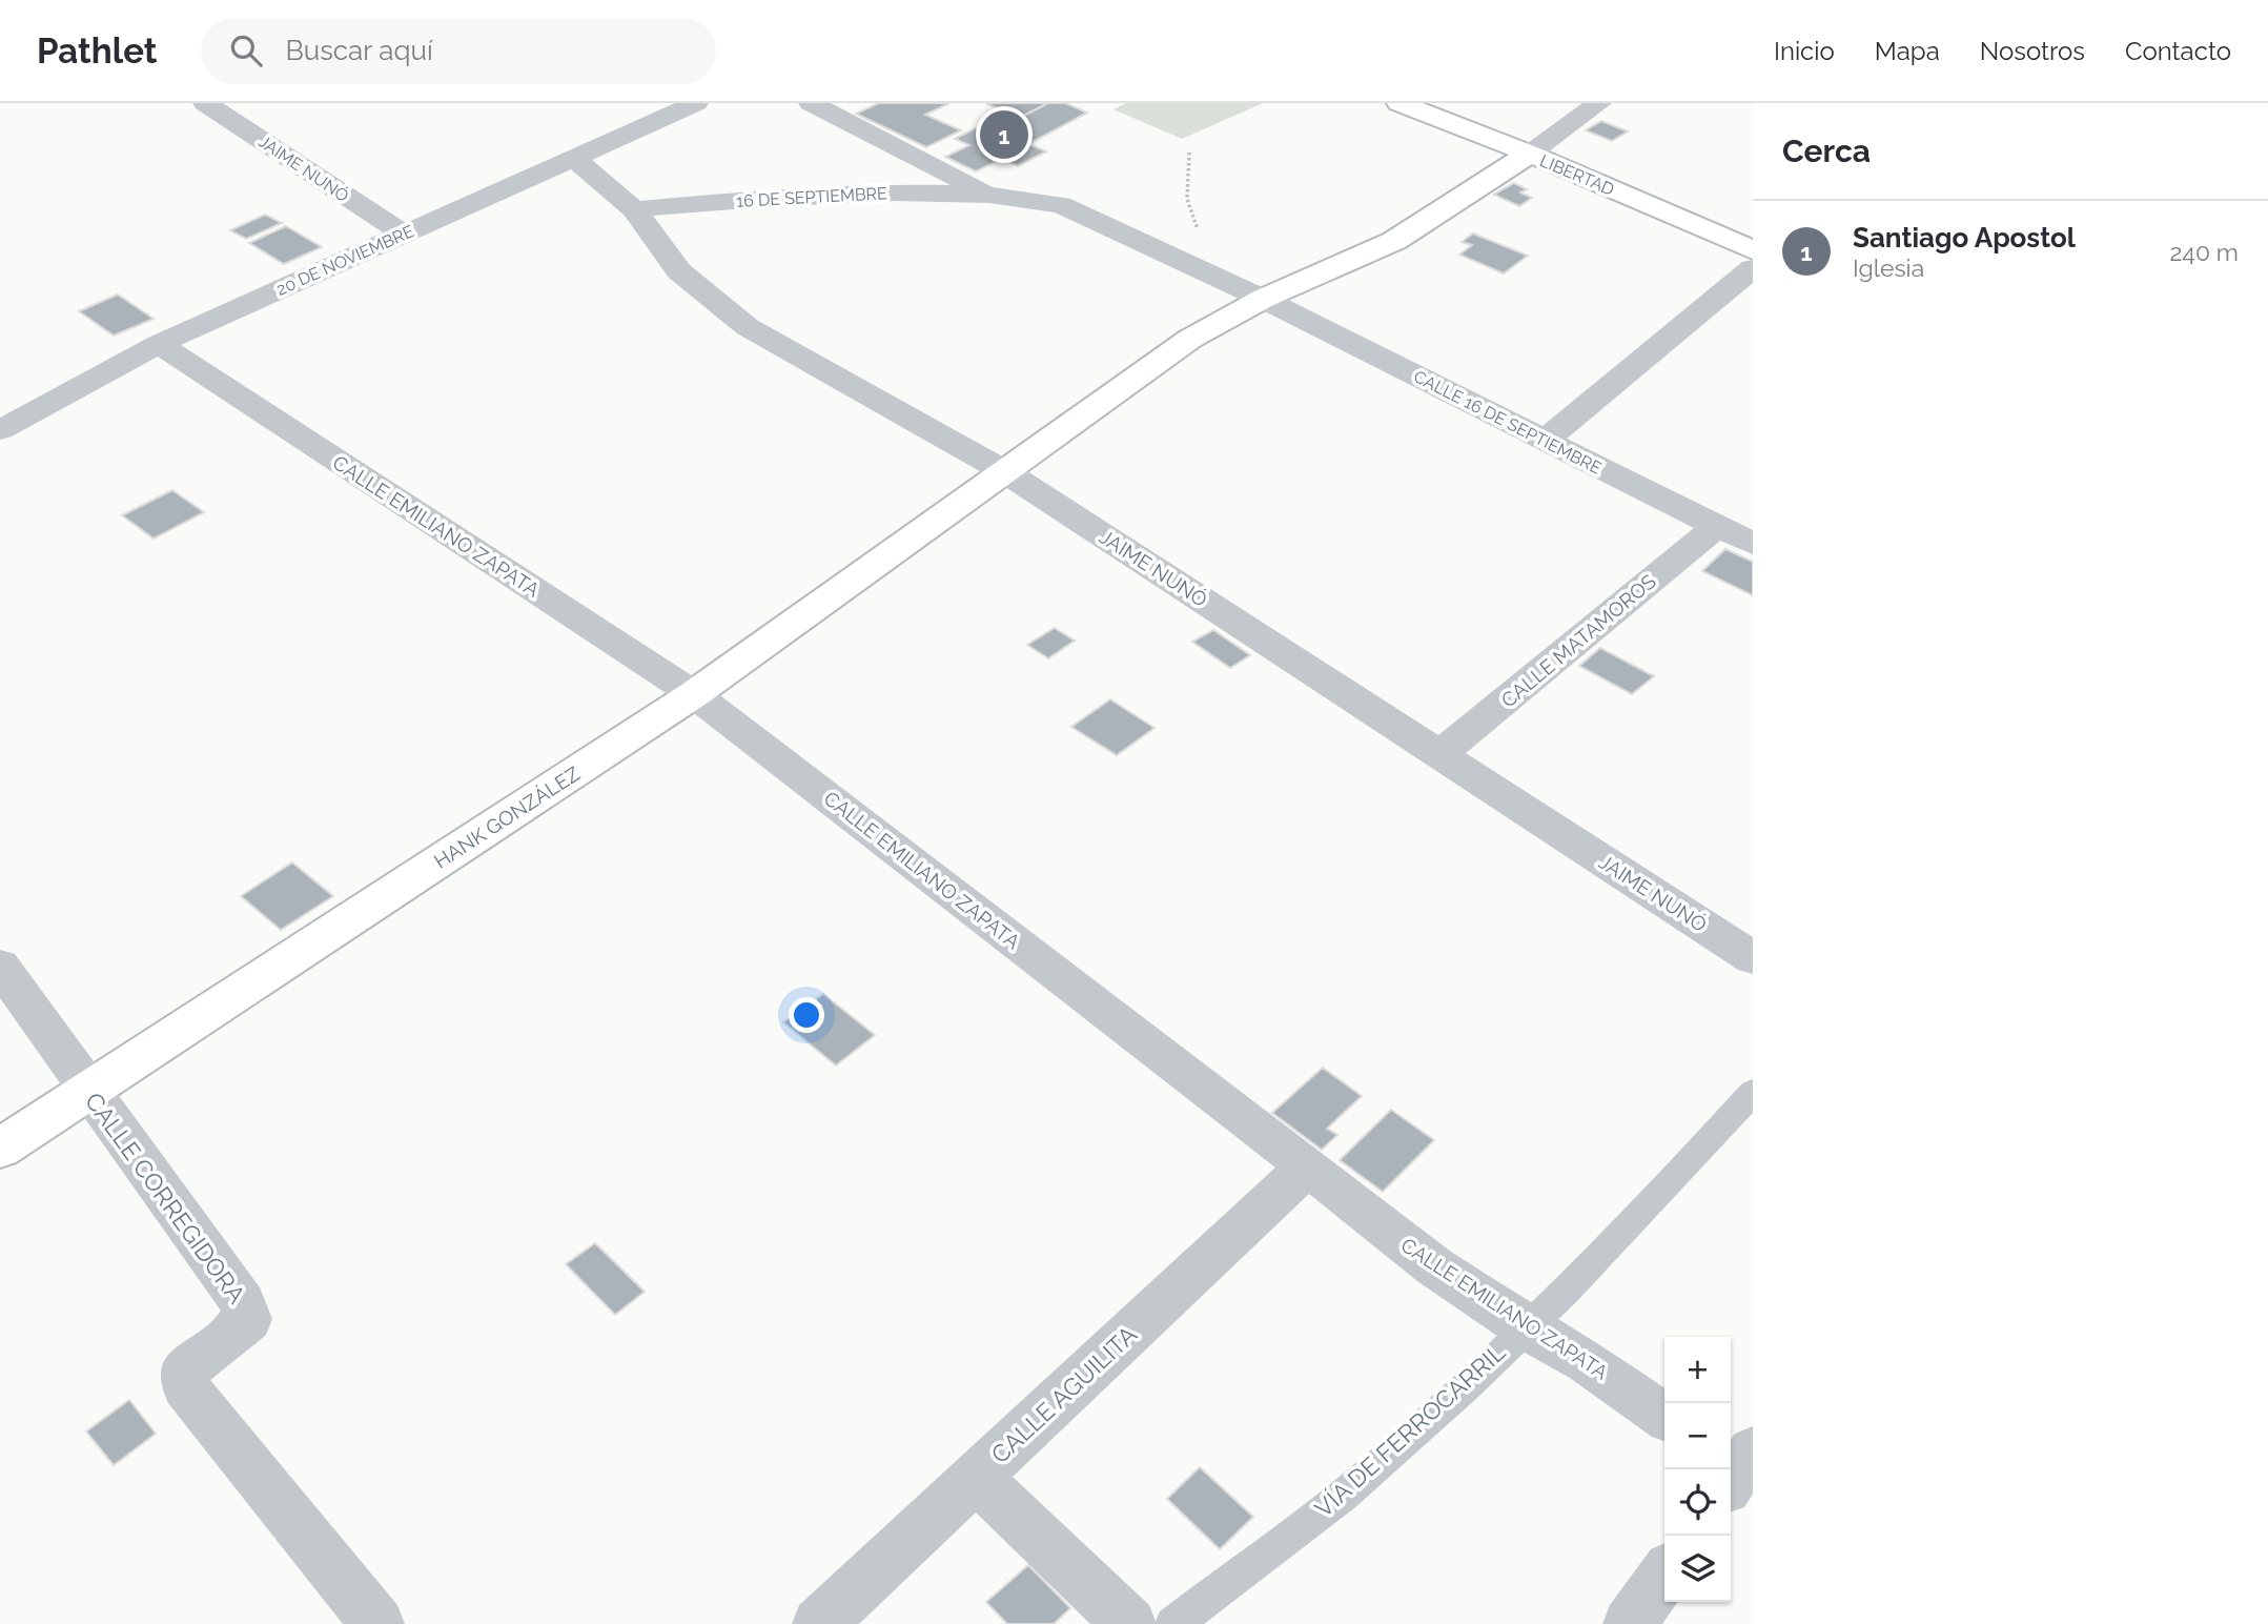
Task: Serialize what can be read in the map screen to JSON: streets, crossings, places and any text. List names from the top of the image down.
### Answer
{
  "streets": {
    "street": [
      "JAIME NUNÓ",
      "LIBERTAD",
      "16 DE SEPTIEMBRE",
      "20 DE NOVIEMBRE",
      "CALLE 16 DE SEPTIEMBRE",
      "CALLE EMILIANO ZAPATA",
      "CALLE MATAMOROS",
      "HANK GONZÁLEZ",
      "CALLE CORREGIDORA",
      "CALLE AGUILITA"
    ],
    "lane": ["VÍA DE FERROCARRIL"]
  },
  "crossings": [
    ["JAIME NUNÓ", "16 DE SEPTIEMBRE"],
    ["JAIME NUNÓ", "20 DE NOVIEMBRE"],
    ["JAIME NUNÓ", "CALLE MATAMOROS"],
    ["JAIME NUNÓ", "HANK GONZÁLEZ"],
    ["LIBERTAD", "HANK GONZÁLEZ"],
    ["16 DE SEPTIEMBRE", "CALLE 16 DE SEPTIEMBRE"],
    ["16 DE SEPTIEMBRE", "HANK GONZÁLEZ"],
    ["20 DE NOVIEMBRE", "CALLE EMILIANO ZAPATA"],
    ["CALLE 16 DE SEPTIEMBRE", "CALLE MATAMOROS"],
    ["CALLE 16 DE SEPTIEMBRE", "HANK GONZÁLEZ"],
    ["CALLE EMILIANO ZAPATA", "HANK GONZÁLEZ"],
    ["CALLE EMILIANO ZAPATA", "CALLE AGUILITA"],
    ["CALLE EMILIANO ZAPATA", "VÍA DE FERROCARRIL"],
    ["HANK GONZÁLEZ", "CALLE CORREGIDORA"]
  ],
  "page": {
    "header": "Pathlet",
    "search": "Buscar aquí",
    "nav": [
      "Inicio",
      "Mapa",
      "Nosotros",
      "Contacto"
    ],
    "heading": "Cerca",
    "pins": "1",
    "list": [
      {
        "mark": "1",
        "name": "Santiago Apostol",
        "note": "Iglesia",
        "value": "240 m"
      }
    ],
    "map_buttons": ["+", "−"]
  }
}
